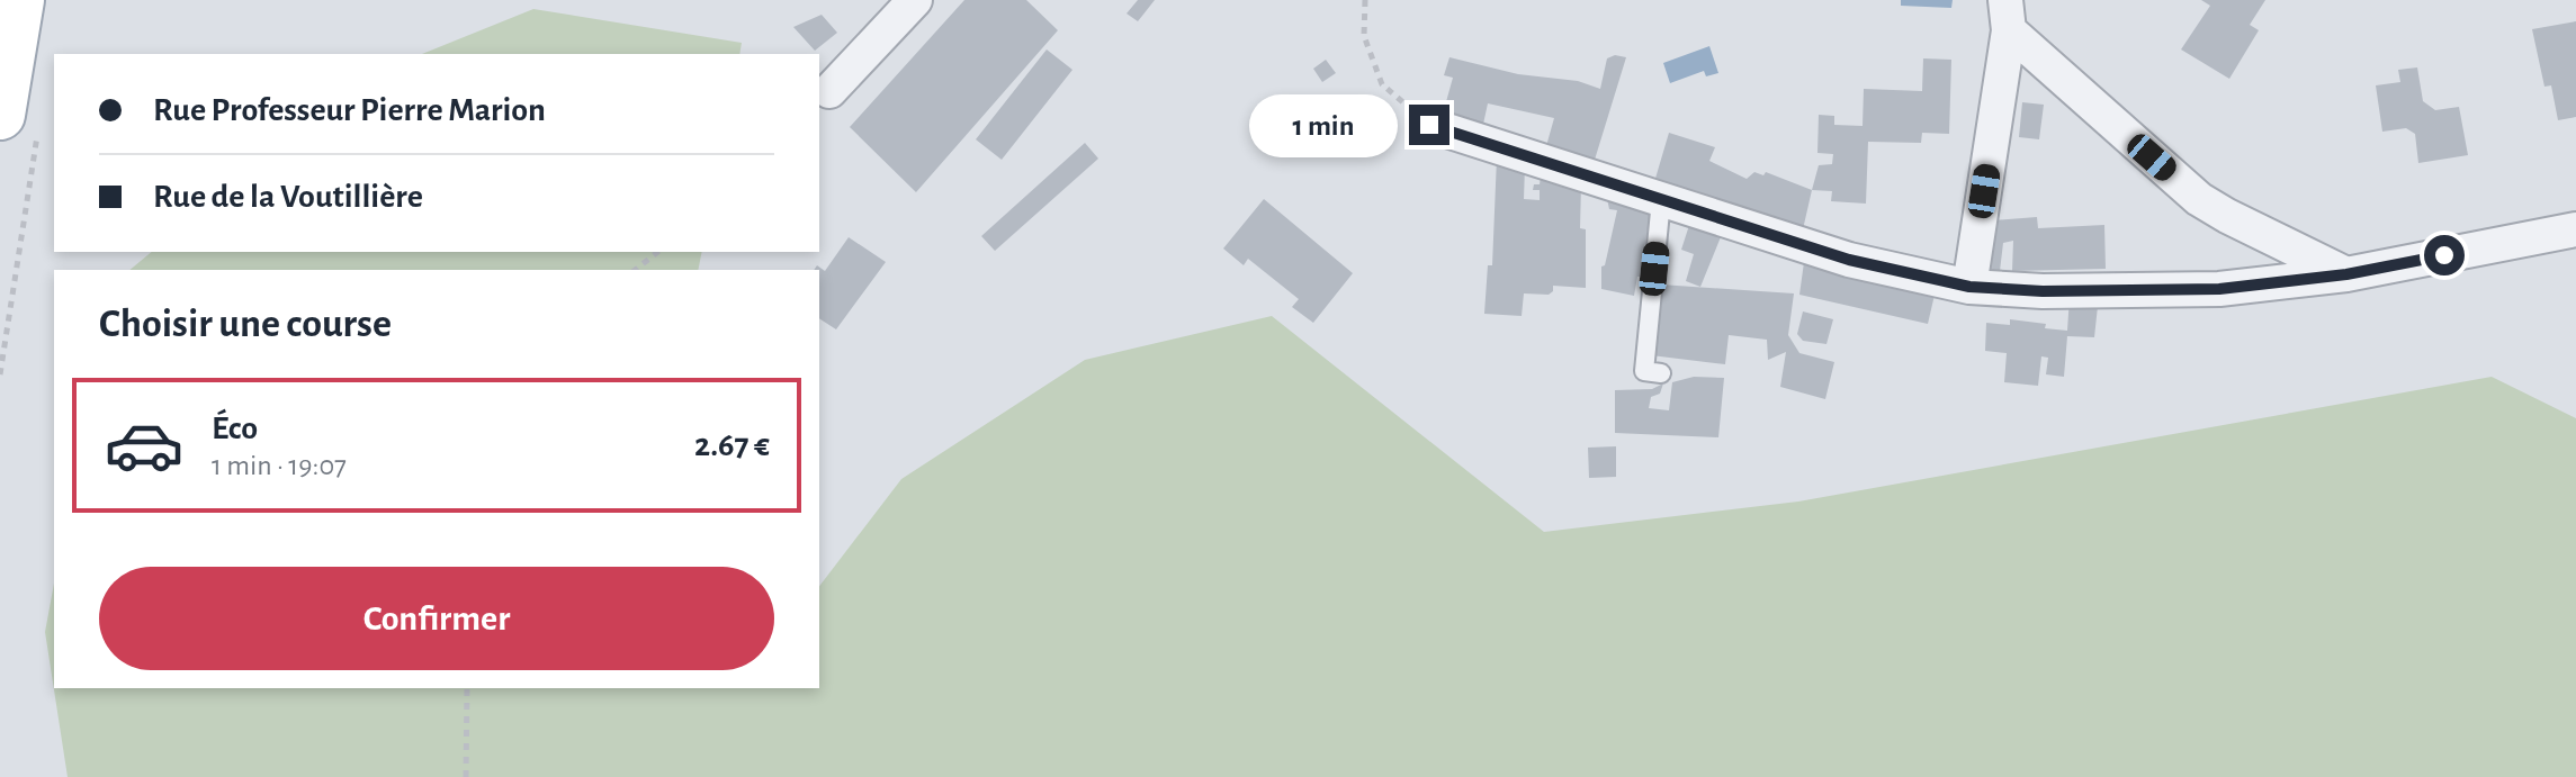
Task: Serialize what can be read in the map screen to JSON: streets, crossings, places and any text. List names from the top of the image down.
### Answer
{
  "page": {
    "banner": ["Rue Professeur Pierre Marion", "Rue de la Voutillière"],
    "bubble": "1 min",
    "heading": "Choisir une course",
    "list": [
      {
        "name": "Éco",
        "note": "1 min · 19:07",
        "value": "2.67 €"
      }
    ],
    "buttons": "Confirmer"
  }
}
